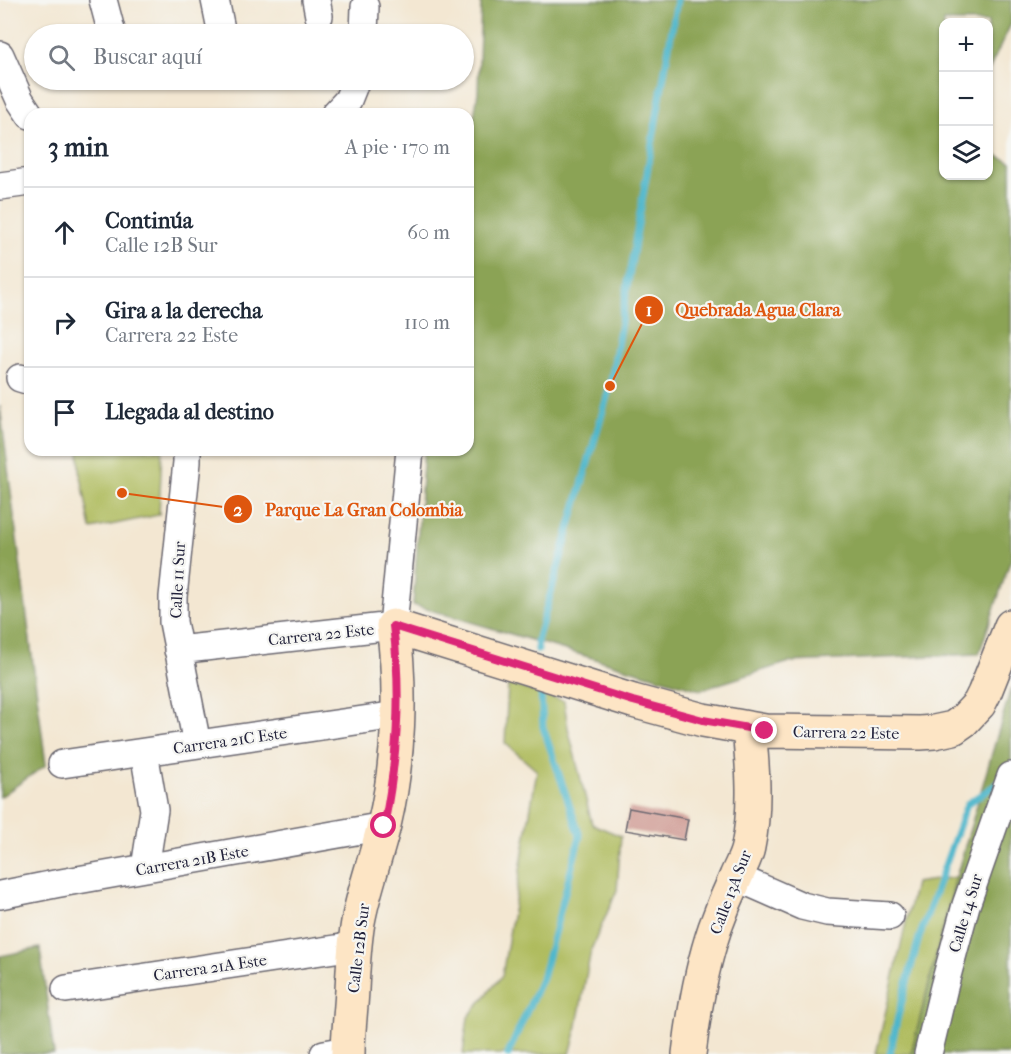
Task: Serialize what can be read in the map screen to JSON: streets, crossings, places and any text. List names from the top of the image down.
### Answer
{
  "streets": {
    "street": [
      "Calle 11 Sur",
      "Carrera 22 Este",
      "Carrera 21C Este",
      "Carrera 21B Este",
      "Calle 13A Sur",
      "Calle 14 Sur",
      "Calle 12B Sur",
      "Carrera 21A Este"
    ]
  },
  "crossings": [
    ["Calle 11 Sur", "Carrera 22 Este"],
    ["Calle 11 Sur", "Carrera 21C Este"],
    ["Carrera 22 Este", "Calle 13A Sur"],
    ["Carrera 22 Este", "Calle 12B Sur"],
    ["Carrera 21C Este", "Calle 12B Sur"],
    ["Carrera 21B Este", "Calle 12B Sur"],
    ["Calle 12B Sur", "Carrera 21A Este"]
  ],
  "places": ["Quebrada Agua Clara", "Parque La Gran Colombia"],
  "page": {
    "map_buttons": ["+", "−"],
    "search": "Buscar aquí",
    "heading": ["3 min", "A pie · 170 m"],
    "list": [
      ["Continúa", "Calle 12B Sur", "60 m"],
      ["Gira a la derecha", "Carrera 22 Este", "110 m"],
      "Llegada al destino"
    ]
  }
}
